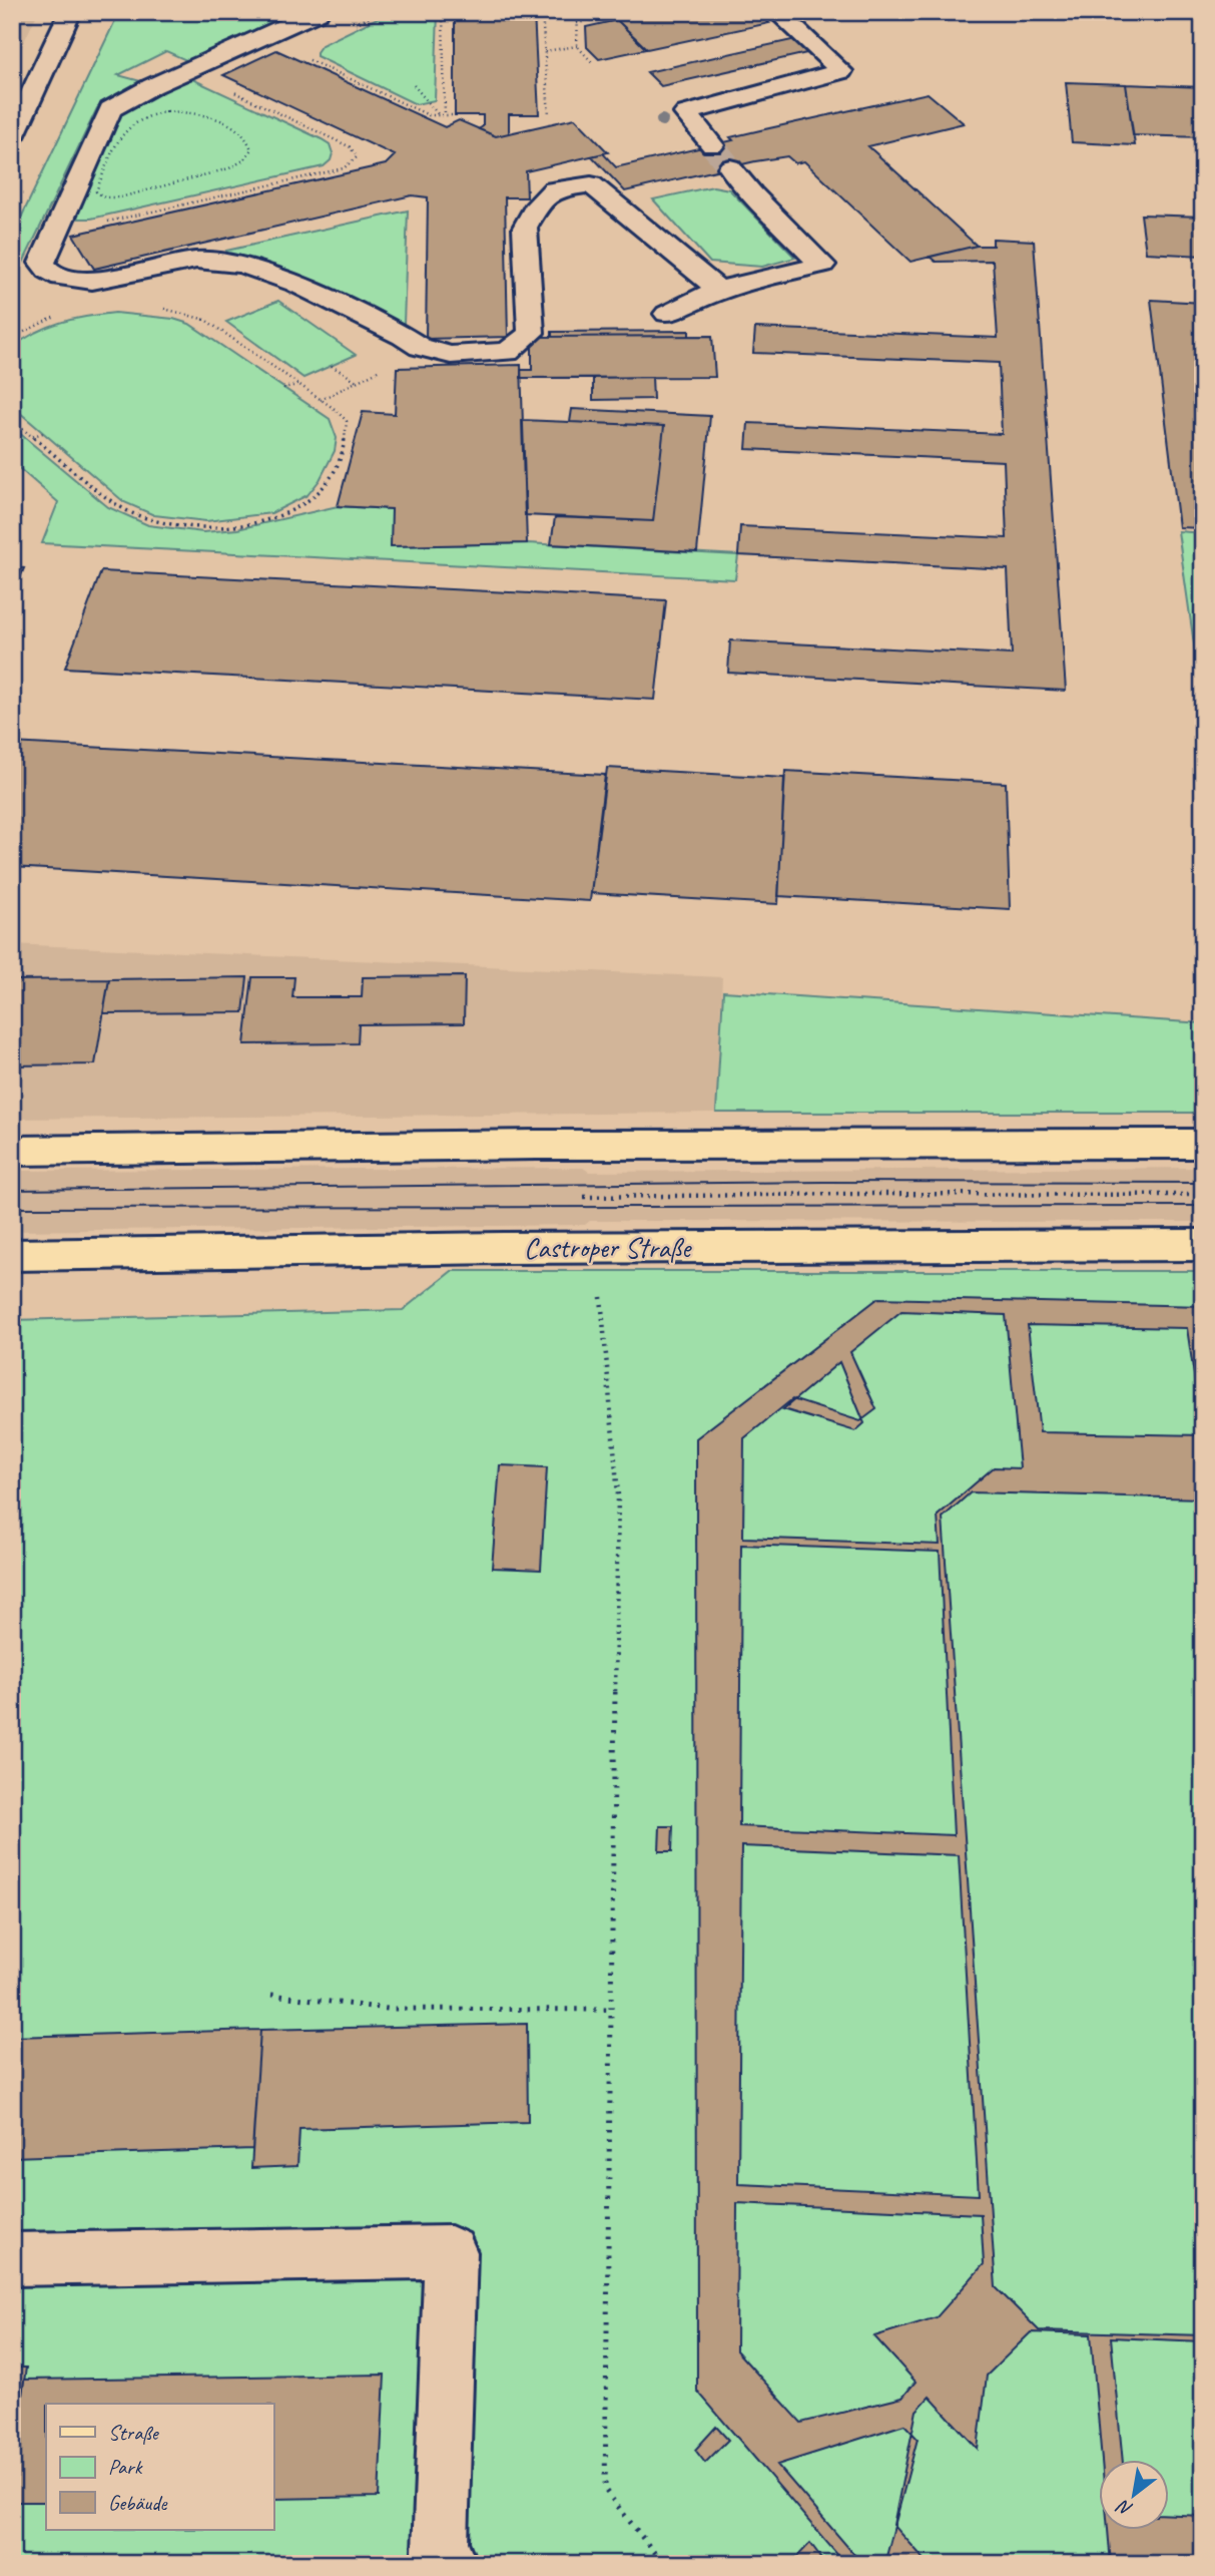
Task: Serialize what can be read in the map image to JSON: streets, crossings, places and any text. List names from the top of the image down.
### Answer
{
  "streets": {
    "main road": ["Castroper Straße"]
  },
  "legend": ["Straße", "Park", "Gebäude"],
  "north": "bottom left"
}
